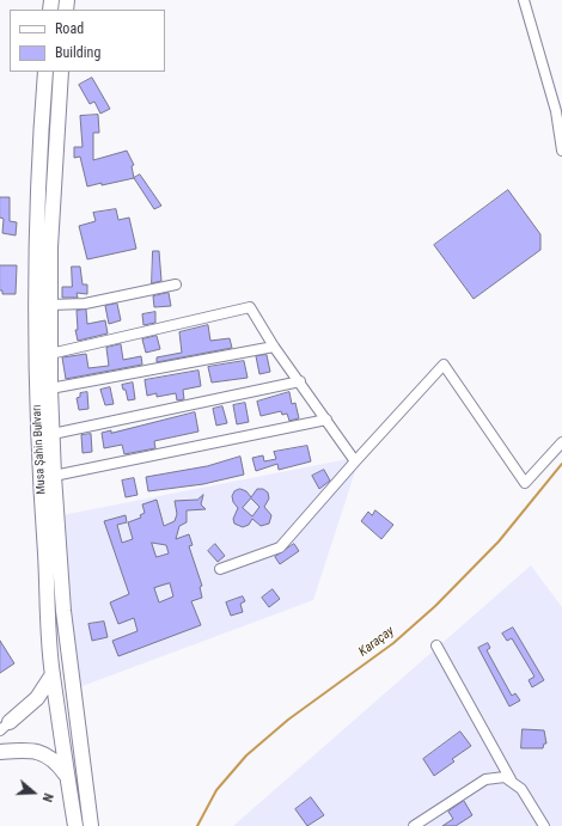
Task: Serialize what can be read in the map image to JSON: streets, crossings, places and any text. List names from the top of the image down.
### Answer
{
  "streets": {
    "highway": ["Musa Şahin Bulvarı"]
  },
  "water": ["Karaçay"],
  "legend": ["Road", "Building"],
  "north": "right"
}
